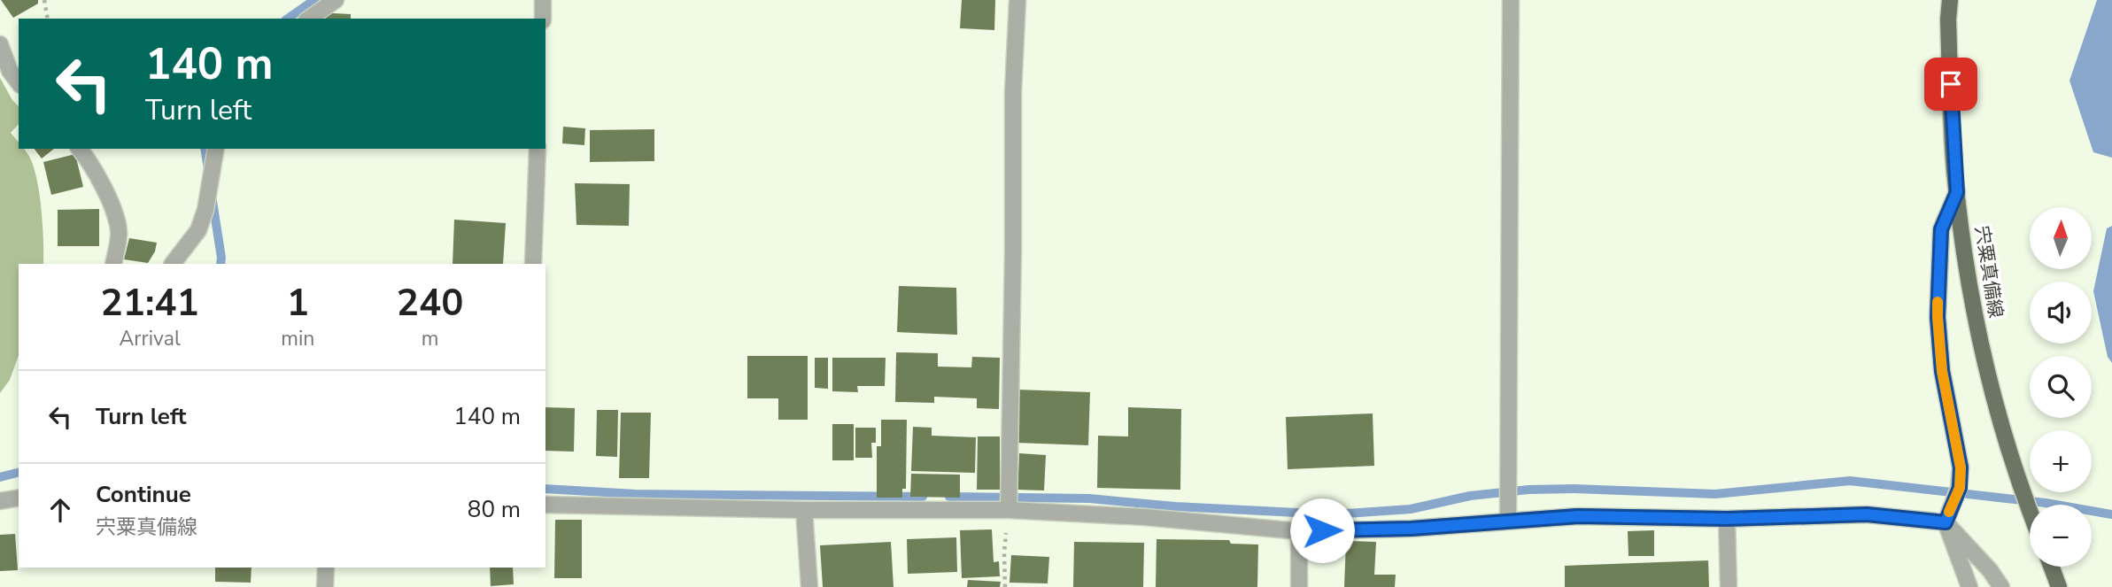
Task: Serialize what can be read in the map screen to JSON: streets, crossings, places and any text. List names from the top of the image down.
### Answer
{
  "streets": {
    "main road": ["宍粟真備線"]
  },
  "north": "top",
  "page": {
    "turn": ["140 m", "Turn left"],
    "map_buttons": ["+", "−"],
    "eta": [
      "21:41",
      "Arrival",
      "1",
      "min",
      "240",
      "m"
    ],
    "list": [
      {
        "name": "Turn left",
        "value": "140 m"
      },
      {
        "name": "Continue",
        "note": "宍粟真備線",
        "value": "80 m"
      }
    ]
  }
}
